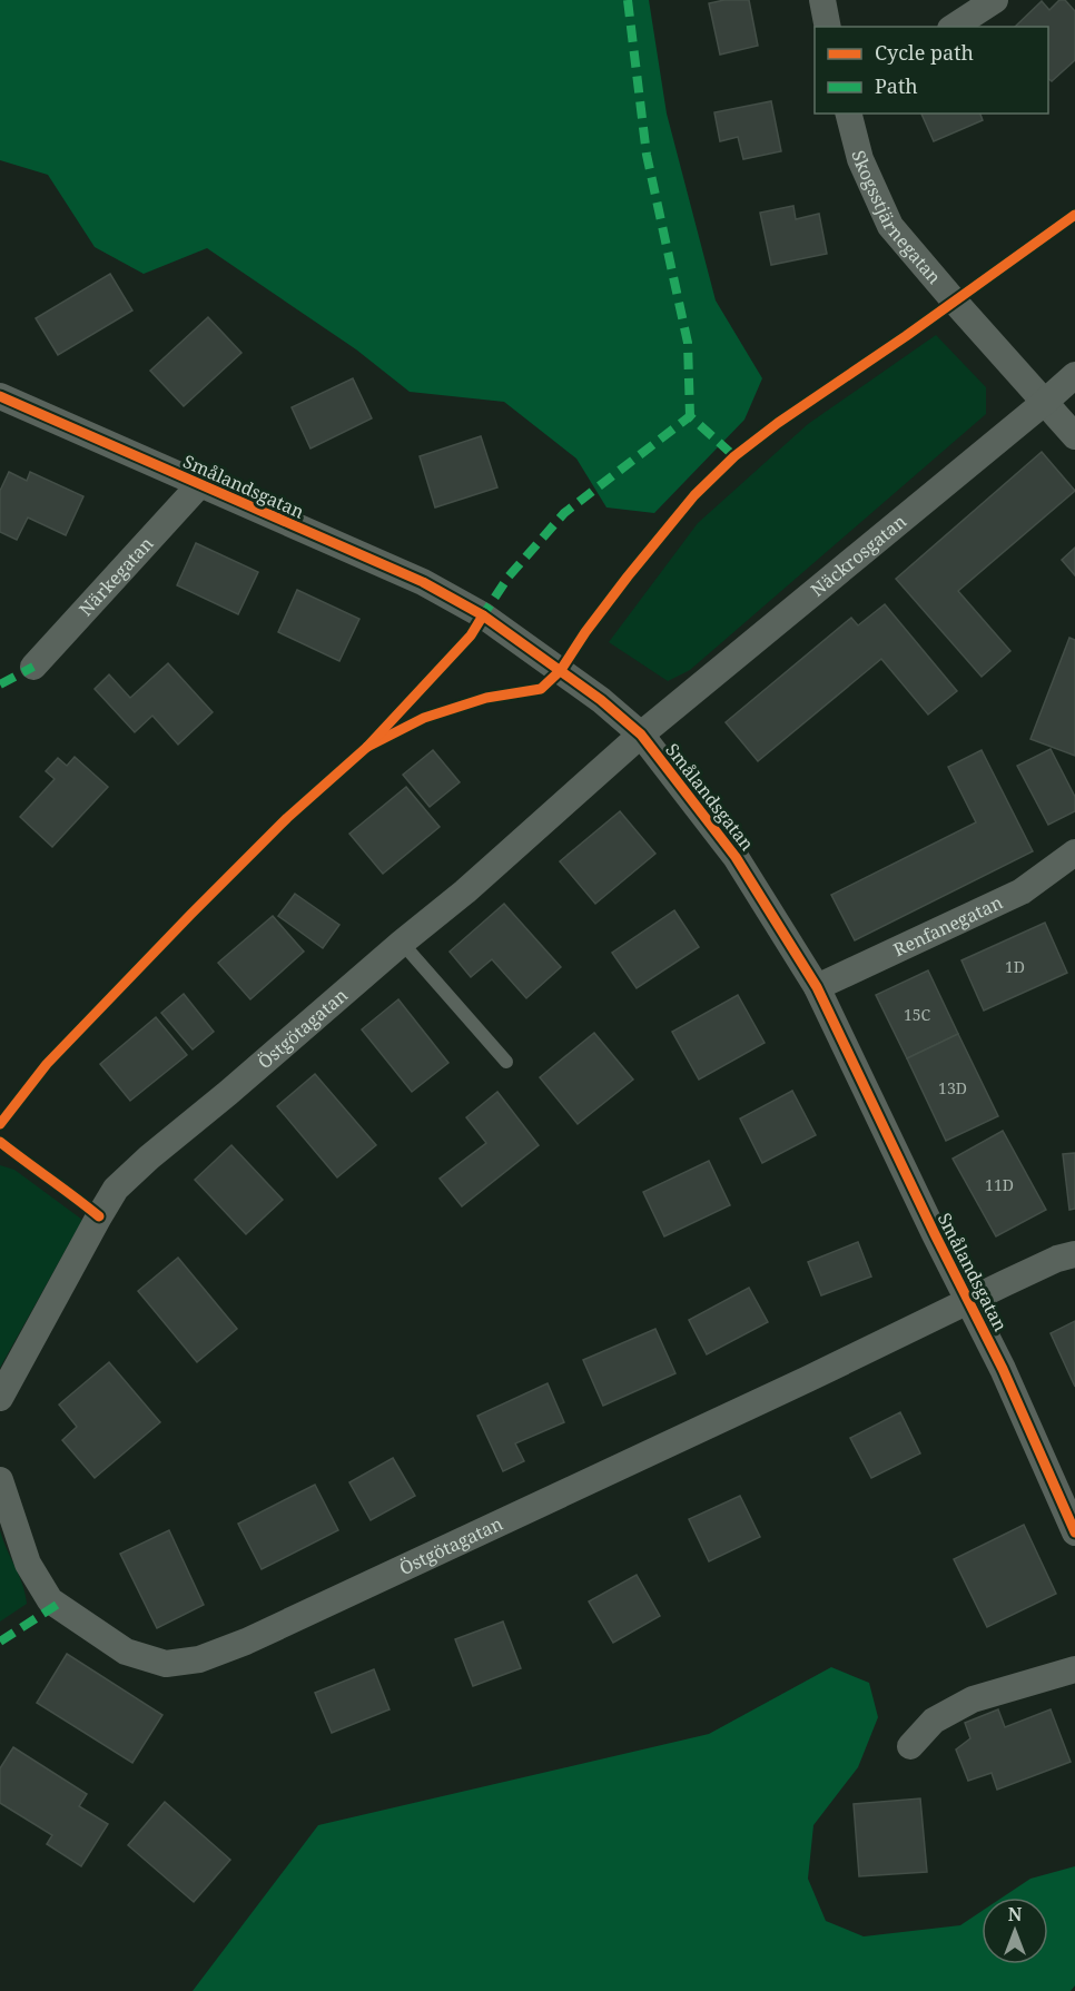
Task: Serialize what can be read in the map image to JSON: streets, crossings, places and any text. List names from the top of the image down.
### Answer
{
  "streets": {
    "street": [
      "Skogsstjärnegatan",
      "Smålandsgatan",
      "Näckrosgatan",
      "Närkegatan",
      "Renfanegatan",
      "Östgötagatan"
    ]
  },
  "crossings": [
    ["Skogsstjärnegatan", "Näckrosgatan"],
    ["Smålandsgatan", "Näckrosgatan"],
    ["Smålandsgatan", "Närkegatan"],
    ["Smålandsgatan", "Renfanegatan"],
    ["Smålandsgatan", "Östgötagatan"],
    ["Näckrosgatan", "Östgötagatan"]
  ],
  "house_numbers": [
    "1D",
    "15C",
    "13D",
    "11D"
  ],
  "legend": ["Cycle path", "Path"],
  "north": "top"
}
